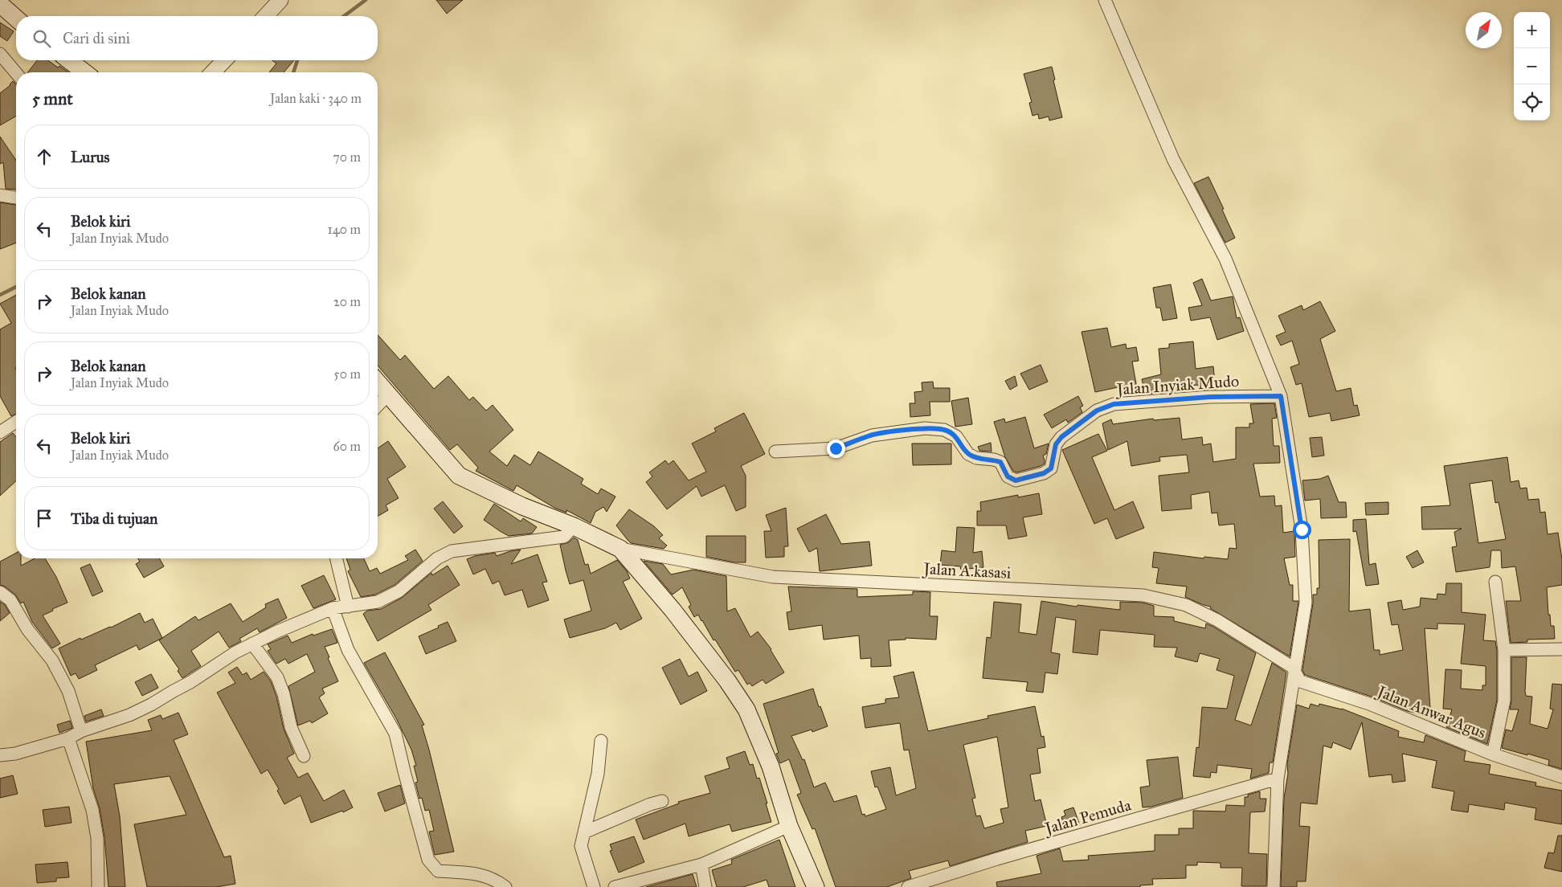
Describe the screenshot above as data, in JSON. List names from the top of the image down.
{
  "streets": {
    "street": [
      "Jalan Inyiak Mudo",
      "Jalan A.kasasi",
      "Jalan Anwar Agus",
      "Jalan Pemuda"
    ]
  },
  "crossings": [
    ["Jalan A.kasasi", "Jalan Anwar Agus"]
  ],
  "north": "top right",
  "page": {
    "map_buttons": ["+", "−"],
    "search": "Cari di sini",
    "heading": ["5 mnt", "Jalan kaki · 340 m"],
    "list": [
      ["Lurus", "70 m"],
      ["Belok kiri", "Jalan Inyiak Mudo", "140 m"],
      ["Belok kanan", "Jalan Inyiak Mudo", "20 m"],
      ["Belok kanan", "Jalan Inyiak Mudo", "50 m"],
      ["Belok kiri", "Jalan Inyiak Mudo", "60 m"],
      "Tiba di tujuan"
    ]
  }
}
